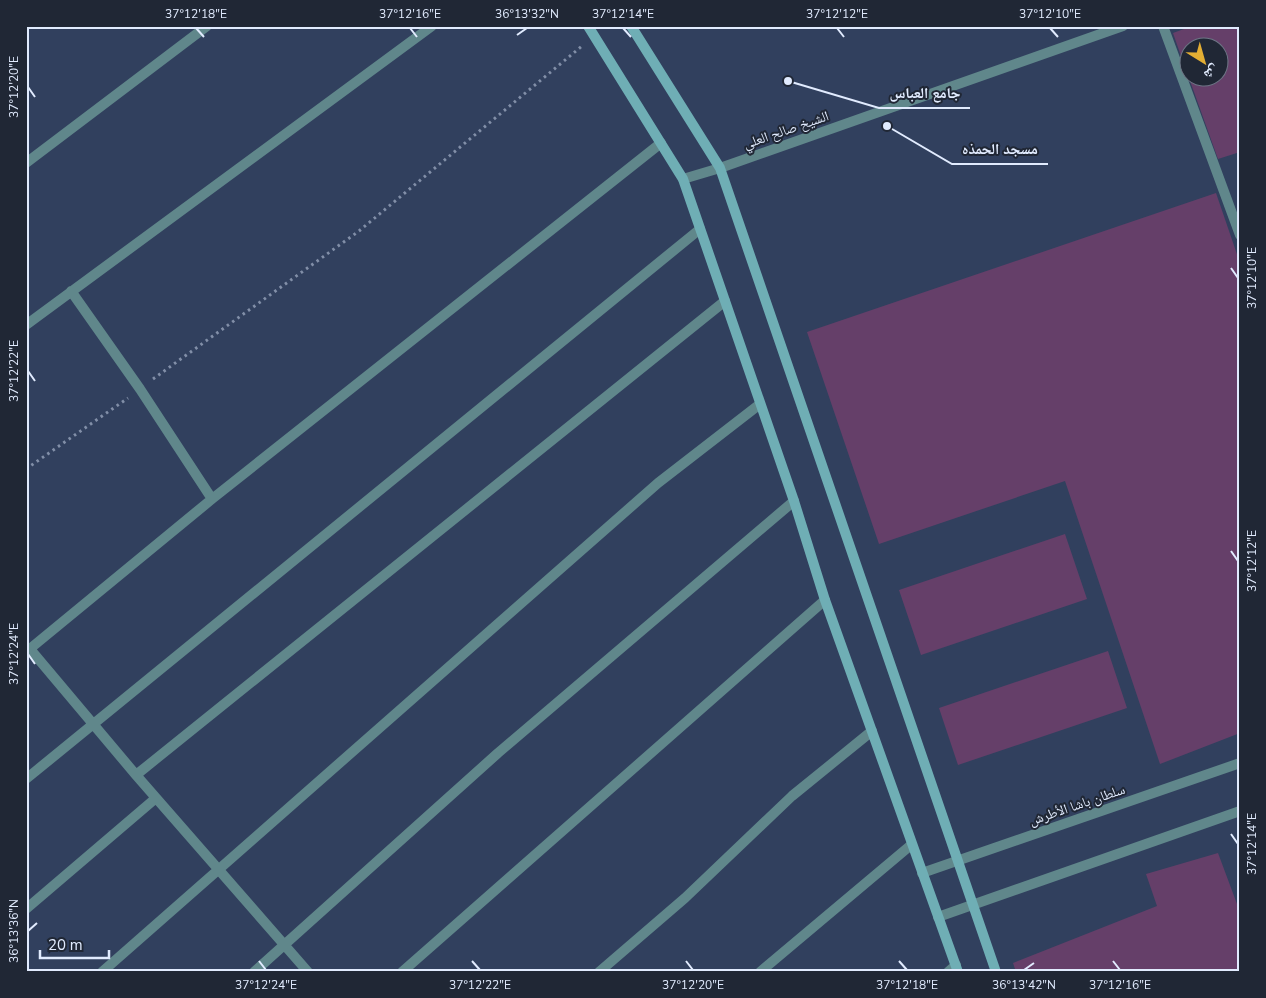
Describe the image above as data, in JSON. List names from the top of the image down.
{
  "streets": {
    "street": ["الشيخ صالح العلي", "سلطان باشا الأطرش"]
  },
  "places": ["جامع العباس", "مسجد الحمذه"],
  "scale_bar": "20 m",
  "north": "bottom right",
  "coordinates": [
    "37°12'18\"E",
    "37°12'16\"E",
    "36°13'32\"N",
    "37°12'14\"E",
    "37°12'12\"E",
    "37°12'10\"E",
    "37°12'20\"E",
    "37°12'22\"E",
    "37°12'24\"E",
    "36°13'36\"N",
    "36°13'42\"N"
  ]
}
